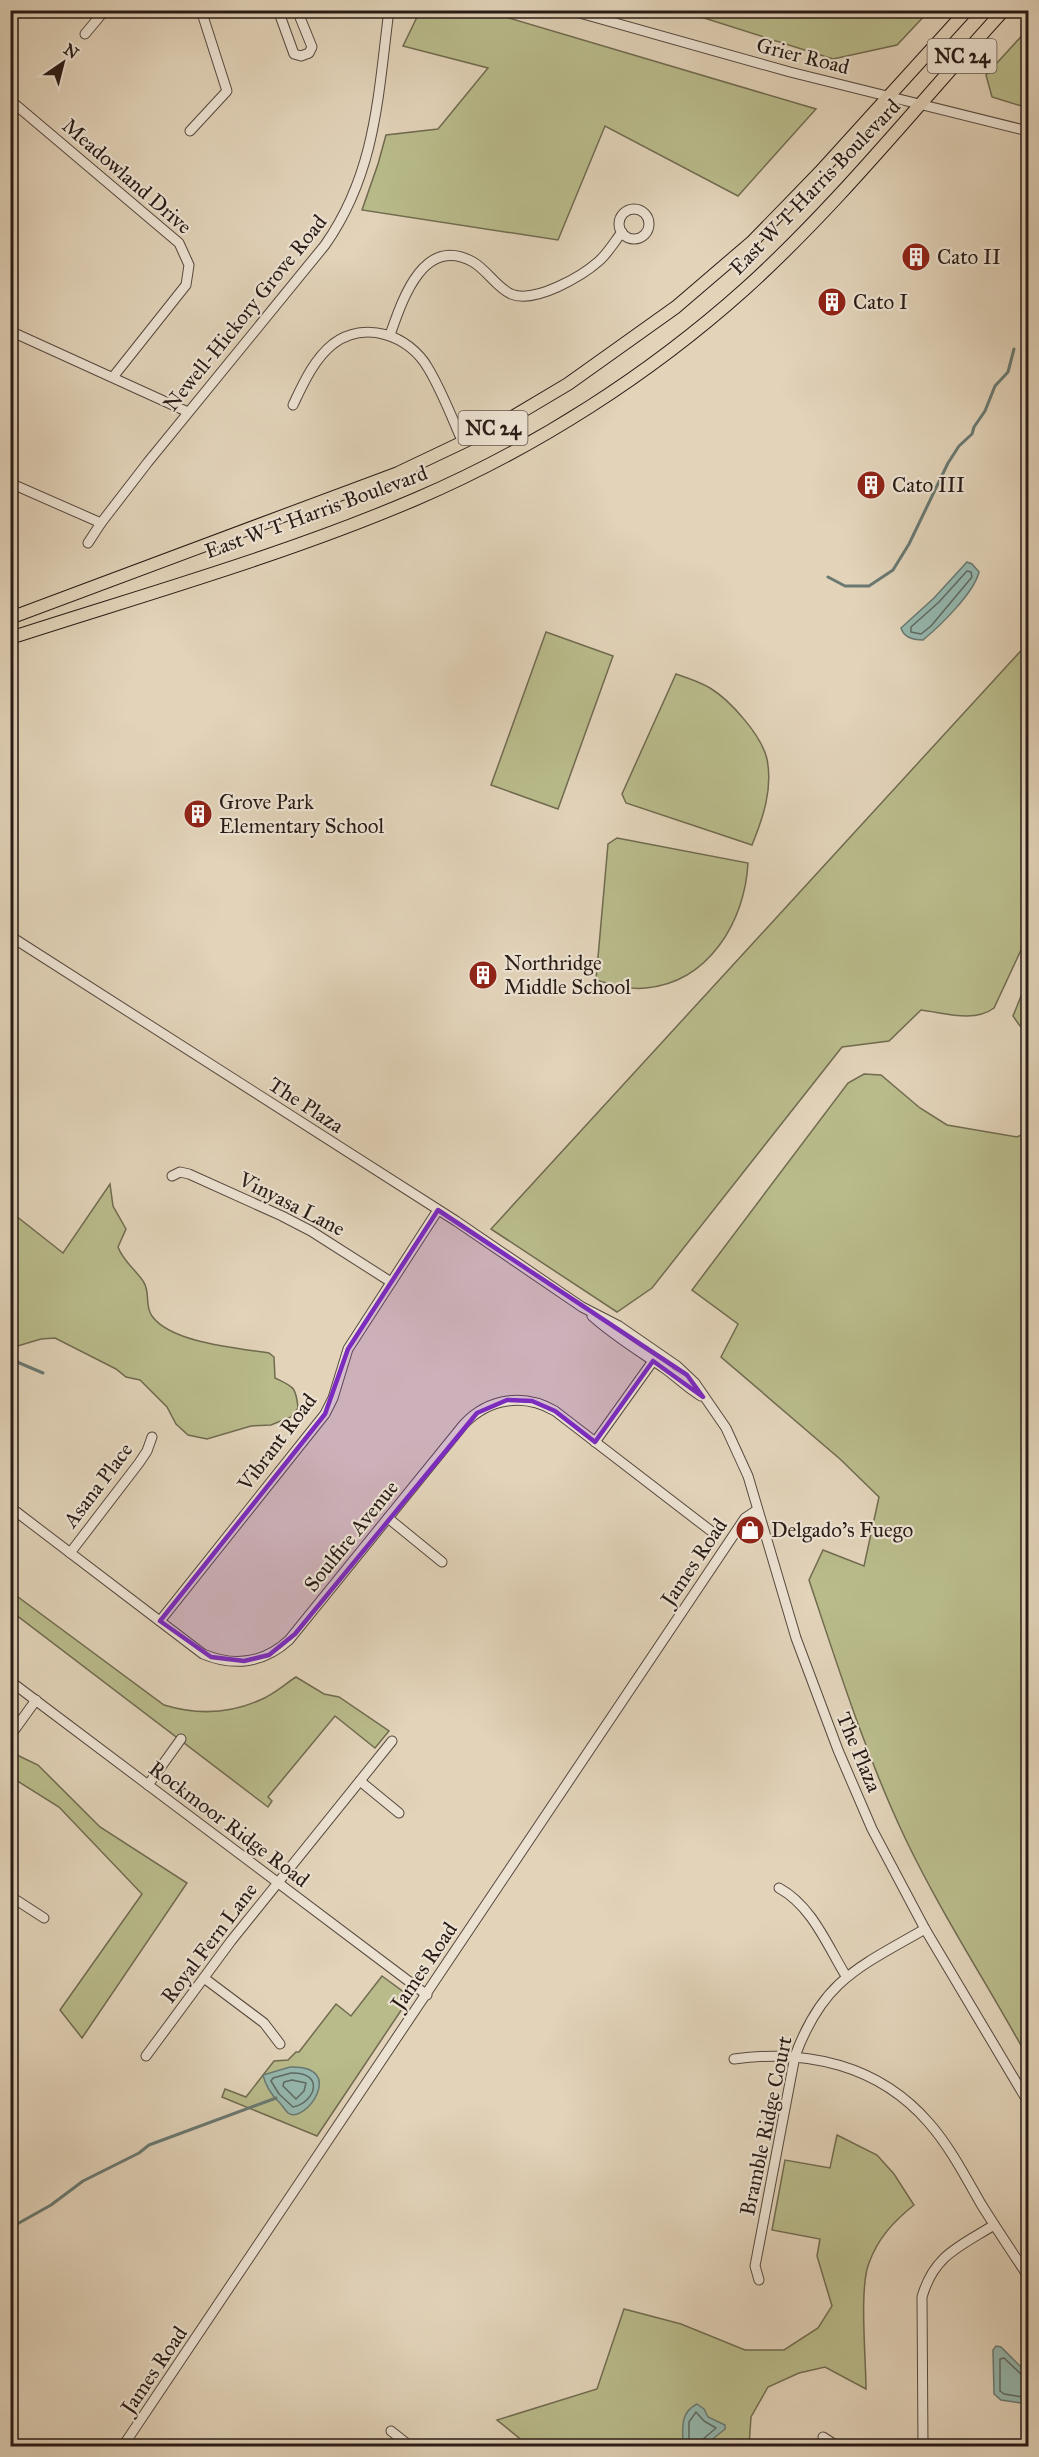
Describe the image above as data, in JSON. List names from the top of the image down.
{
  "streets": {
    "main road": ["NC 24", "East W T Harris Boulevard"],
    "street": [
      "Grier Road",
      "Meadowland Drive",
      "Newell-Hickory Grove Road",
      "The Plaza",
      "Vinyasa Lane",
      "Vibrant Road",
      "Asana Place",
      "Soulfire Avenue",
      "James Road",
      "Rockmoor Ridge Road",
      "Royal Fern Lane",
      "Bramble Ridge Court"
    ]
  },
  "crossings": [
    ["Grier Road", "East W T Harris Boulevard"],
    ["The Plaza", "Vibrant Road"],
    ["The Plaza", "James Road"],
    ["The Plaza", "Bramble Ridge Court"],
    ["Vinyasa Lane", "Vibrant Road"],
    ["Vibrant Road", "Soulfire Avenue"],
    ["Asana Place", "Soulfire Avenue"],
    ["James Road", "Rockmoor Ridge Road"],
    ["Rockmoor Ridge Road", "Royal Fern Lane"]
  ],
  "places": {
    "building": [
      "Cato II",
      "Cato I",
      "Cato III",
      "Grove Park Elementary School",
      "Northridge Middle School"
    ],
    "shop": ["Delgado's Fuego"]
  },
  "north": "top right"
}
